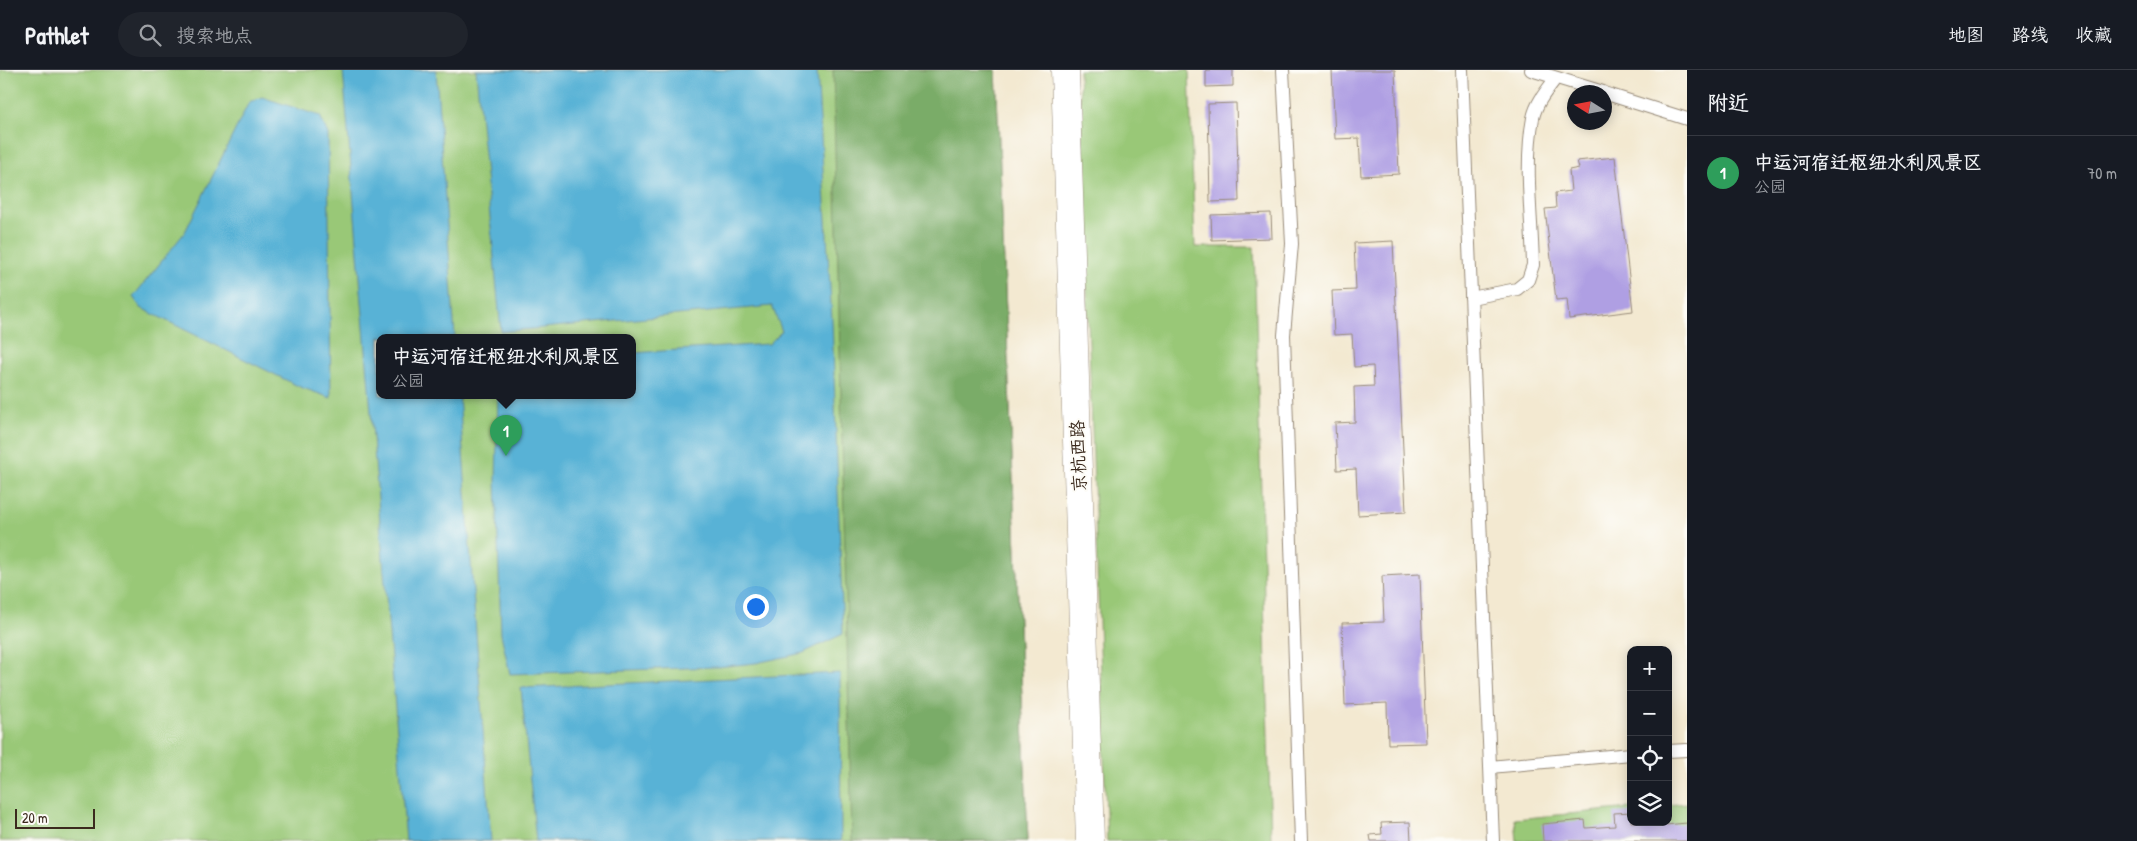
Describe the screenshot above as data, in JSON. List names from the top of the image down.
{
  "streets": {
    "street": ["京杭西路"]
  },
  "scale_bar": "20 m",
  "north": "left",
  "page": {
    "header": "Pathlet",
    "search": "搜索地点",
    "nav": ["地图", "路线", "收藏"],
    "heading": "附近",
    "list": [
      {
        "mark": "1",
        "name": "中运河宿迁枢纽水利风景区",
        "note": "公园",
        "value": "70 m"
      }
    ],
    "popup": ["中运河宿迁枢纽水利风景区", "公园"],
    "pins": "1",
    "map_buttons": ["+", "−"],
    "scale": "20 m"
  }
}
